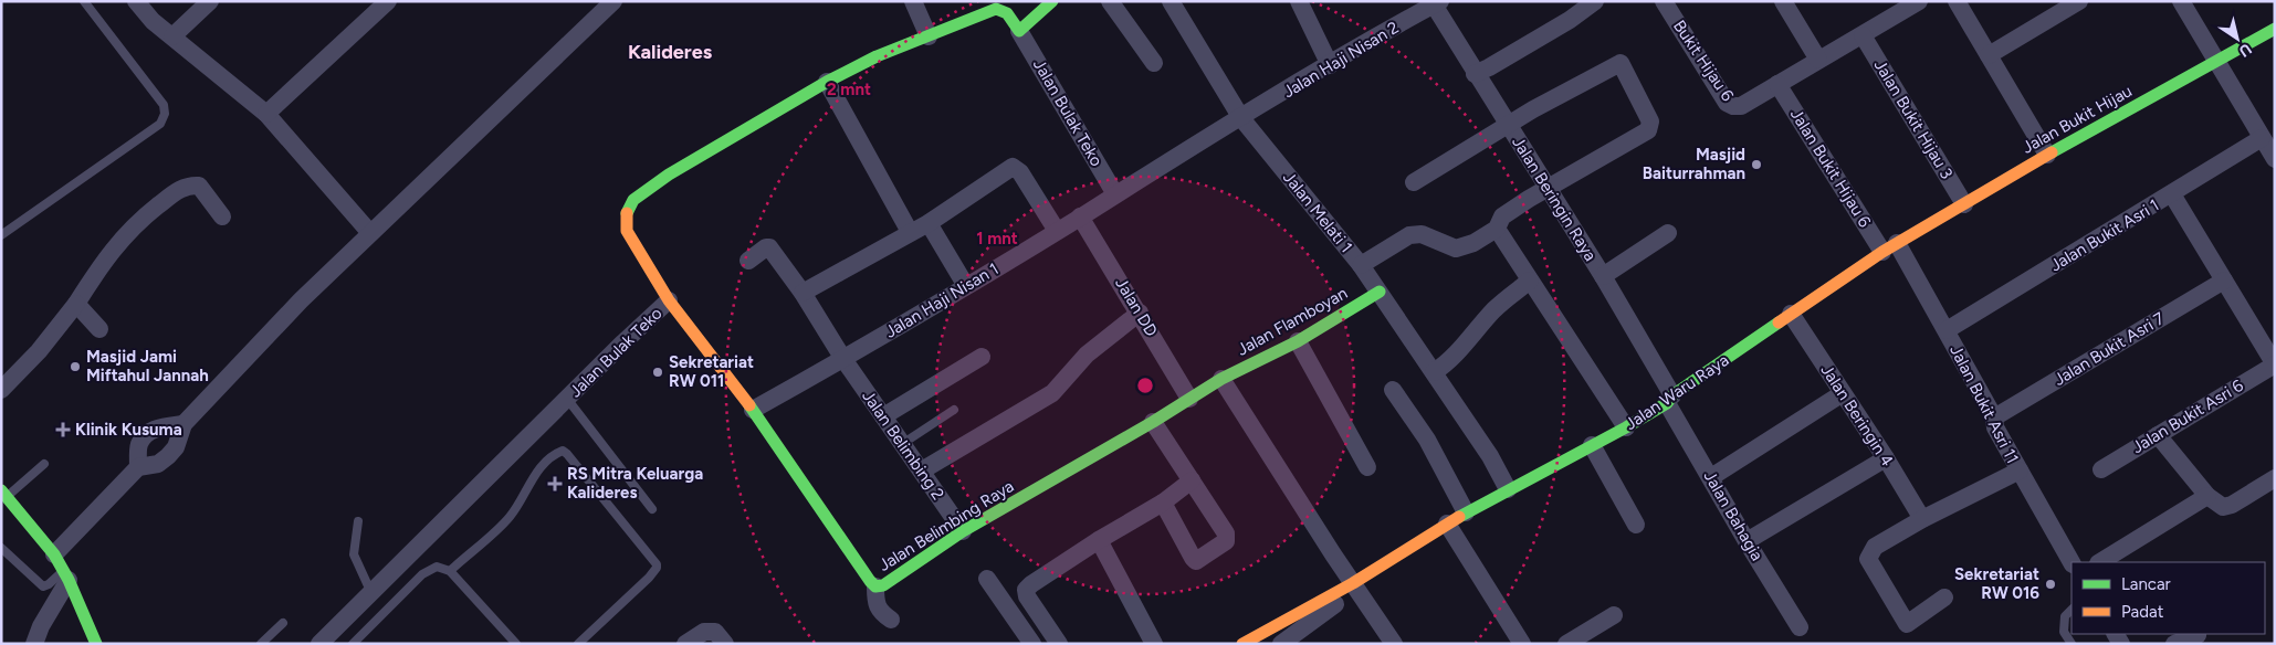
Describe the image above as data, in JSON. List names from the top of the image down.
{
  "streets": {
    "street": [
      "Jalan Haji Nisan 2",
      "Bukit Hijau 6",
      "Jalan Bulak Teko",
      "Jalan Bukit Hijau 3",
      "Jalan Bukit Hijau",
      "Jalan Bukit Hijau 6",
      "Jalan Beringin Raya",
      "Jalan Melati 1",
      "Jalan Bukit Asri 1",
      "Jalan Haji Nisan 1",
      "Jalan DD",
      "Jalan Flamboyan",
      "Jalan Bukit Asri 7",
      "Jalan Waru Raya",
      "Jalan Bukit Asri 11",
      "Jalan Beringin 4",
      "Jalan Bukit Asri 6",
      "Jalan Belimbing 2",
      "Jalan Bahagia",
      "Jalan Belimbing Raya"
    ]
  },
  "crossings": [
    ["Jalan Haji Nisan 2", "Jalan Beringin Raya"],
    ["Jalan Haji Nisan 2", "Jalan Melati 1"],
    ["Jalan Haji Nisan 2", "Jalan Haji Nisan 1"],
    ["Bukit Hijau 6", "Jalan Bukit Hijau 3"],
    ["Bukit Hijau 6", "Jalan Bukit Hijau 6"],
    ["Jalan Bulak Teko", "Jalan Haji Nisan 1"],
    ["Jalan Bulak Teko", "Jalan Belimbing Raya"],
    ["Jalan Bukit Hijau 3", "Jalan Bukit Hijau"],
    ["Jalan Bukit Hijau", "Jalan Bukit Hijau 6"],
    ["Jalan Bukit Hijau", "Jalan Waru Raya"],
    ["Jalan Bukit Hijau", "Jalan Bukit Asri 11"],
    ["Jalan Bukit Hijau 6", "Jalan Waru Raya"],
    ["Jalan Bukit Hijau 6", "Jalan Bukit Asri 11"],
    ["Jalan Beringin Raya", "Jalan Melati 1"],
    ["Jalan Beringin Raya", "Jalan Waru Raya"],
    ["Jalan Beringin Raya", "Jalan Bahagia"],
    ["Jalan Melati 1", "Jalan Haji Nisan 1"],
    ["Jalan Bukit Asri 1", "Jalan Bukit Asri 11"],
    ["Jalan Haji Nisan 1", "Jalan DD"],
    ["Jalan Haji Nisan 1", "Jalan Belimbing 2"],
    ["Jalan Haji Nisan 1", "Jalan Belimbing Raya"],
    ["Jalan DD", "Jalan Flamboyan"],
    ["Jalan DD", "Jalan Belimbing Raya"],
    ["Jalan Flamboyan", "Jalan Belimbing Raya"],
    ["Jalan Bukit Asri 7", "Jalan Bukit Asri 11"],
    ["Jalan Waru Raya", "Jalan Bukit Asri 11"],
    ["Jalan Waru Raya", "Jalan Beringin 4"],
    ["Jalan Waru Raya", "Jalan Bahagia"],
    ["Jalan Belimbing 2", "Jalan Belimbing Raya"]
  ],
  "districts": ["Kalideres"],
  "places": {
    "other": [
      "Masjid Baiturrahman",
      "Masjid Jami Miftahul Jannah",
      "Sekretariat RW 011",
      "Sekretariat RW 016"
    ],
    "health": ["Klinik Kusuma", "RS Mitra Keluarga Kalideres"]
  },
  "legend": ["Lancar", "Padat"],
  "north": "bottom right",
  "rings": ["2 mnt", "1 mnt"]
}
